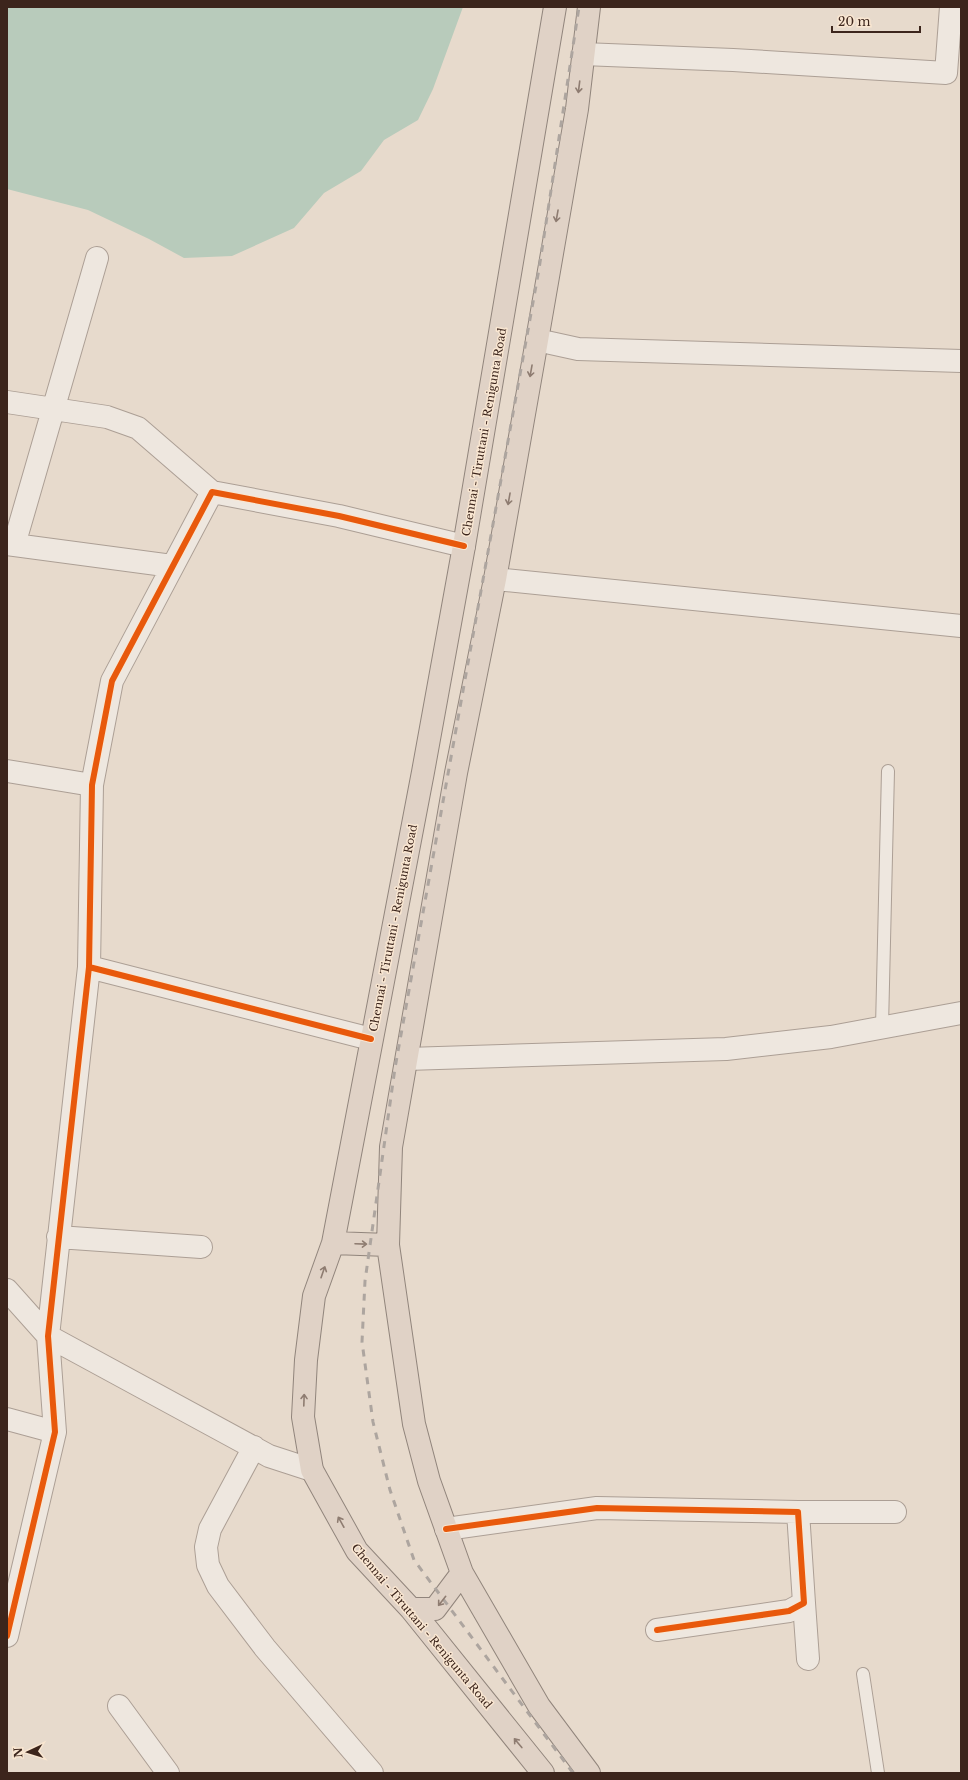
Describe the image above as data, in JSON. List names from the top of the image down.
{
  "streets": {
    "highway": ["Chennai - Tiruttani - Renigunta Road"]
  },
  "scale_bar": "20 m",
  "north": "left"
}
